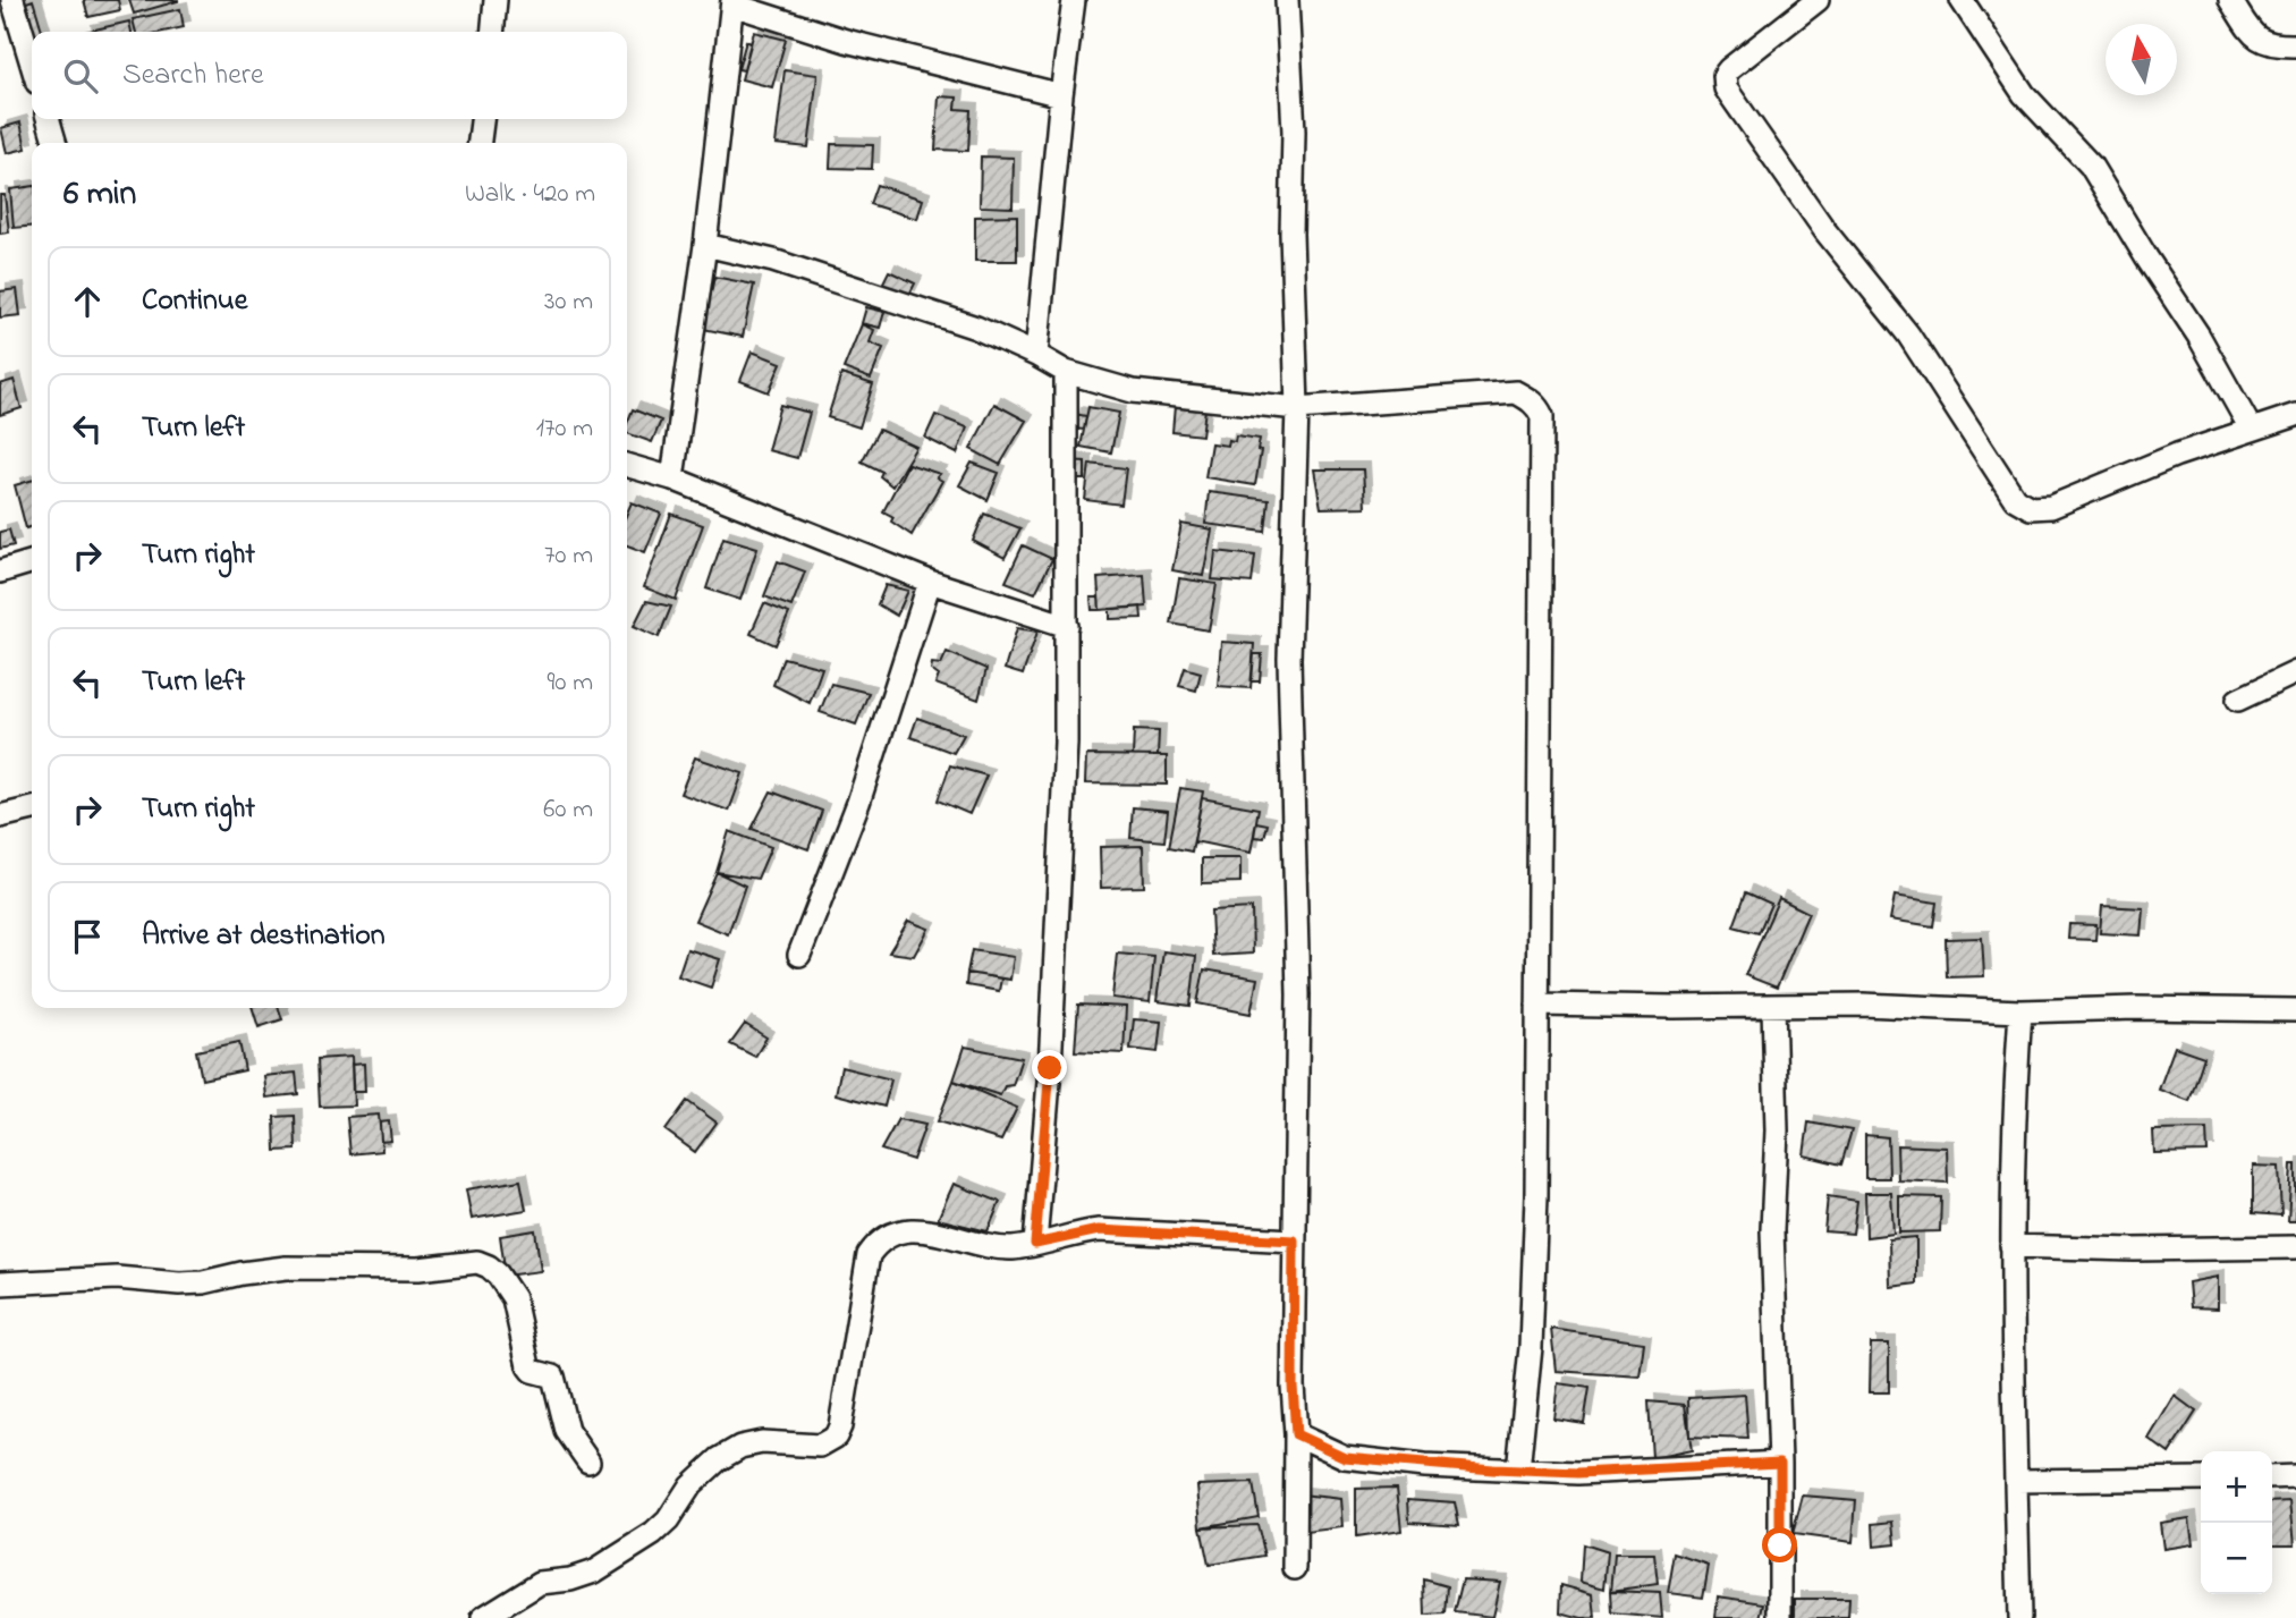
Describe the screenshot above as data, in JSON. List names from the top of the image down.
{
  "north": "top",
  "page": {
    "search": "Search here",
    "heading": ["6 min", "Walk · 420 m"],
    "list": [
      ["Continue", "30 m"],
      ["Turn left", "170 m"],
      ["Turn right", "70 m"],
      ["Turn left", "90 m"],
      ["Turn right", "60 m"],
      "Arrive at destination"
    ],
    "map_buttons": ["+", "−"]
  }
}
